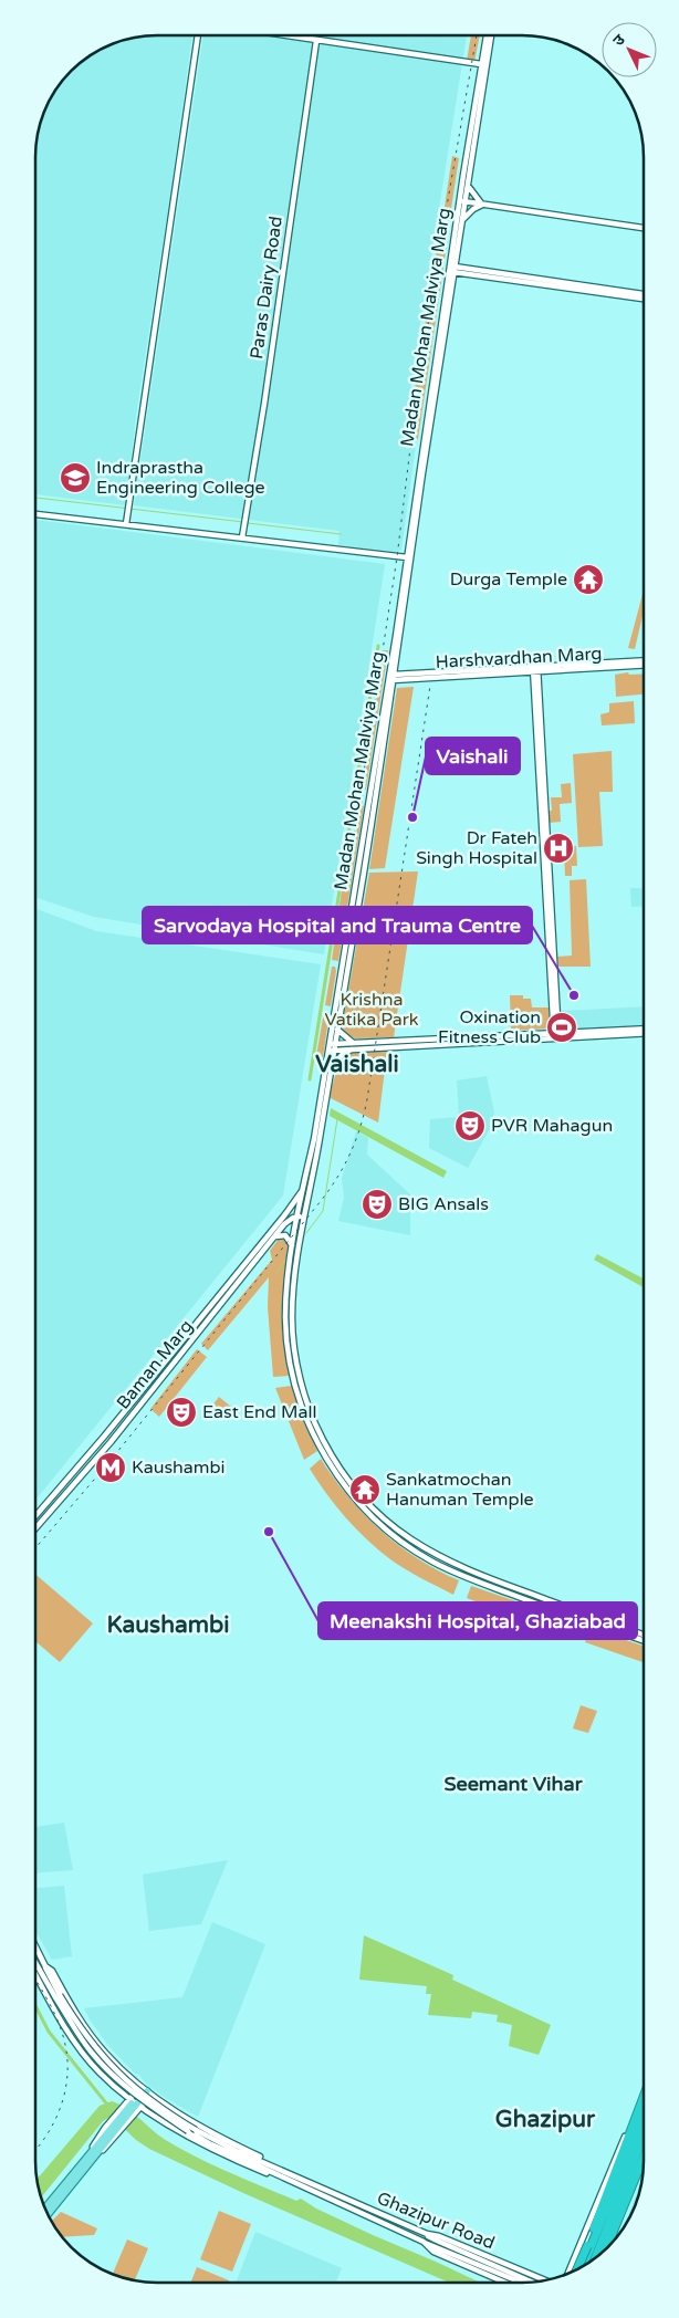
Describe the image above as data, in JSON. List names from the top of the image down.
{
  "streets": {
    "main road": [
      "Paras Dairy Road",
      "Madan Mohan Malviya Marg",
      "Harshvardhan Marg",
      "Baman Marg",
      "Ghazipur Road"
    ]
  },
  "crossings": [
    ["Madan Mohan Malviya Marg", "Harshvardhan Marg"],
    ["Madan Mohan Malviya Marg", "Baman Marg"]
  ],
  "districts": [
    "Vaishali",
    "Kaushambi",
    "Seemant Vihar",
    "Ghazipur"
  ],
  "parks": ["Krishna Vatika Park"],
  "places": {
    "school or university": ["Indraprastha Engineering College"],
    "temple": ["Durga Temple", "Sankatmochan Hanuman Temple"],
    "other": ["Vaishali", "Sarvodaya Hospital and Trauma Centre", "Meenakshi Hospital, Ghaziabad"],
    "hospital": ["Dr Fateh Singh Hospital"],
    "sports": ["Oxination Fitness Club"],
    "theatre": ["PVR Mahagun", "BIG Ansals", "East End Mall"],
    "metro station": ["Kaushambi"]
  },
  "north": "top left"
}
